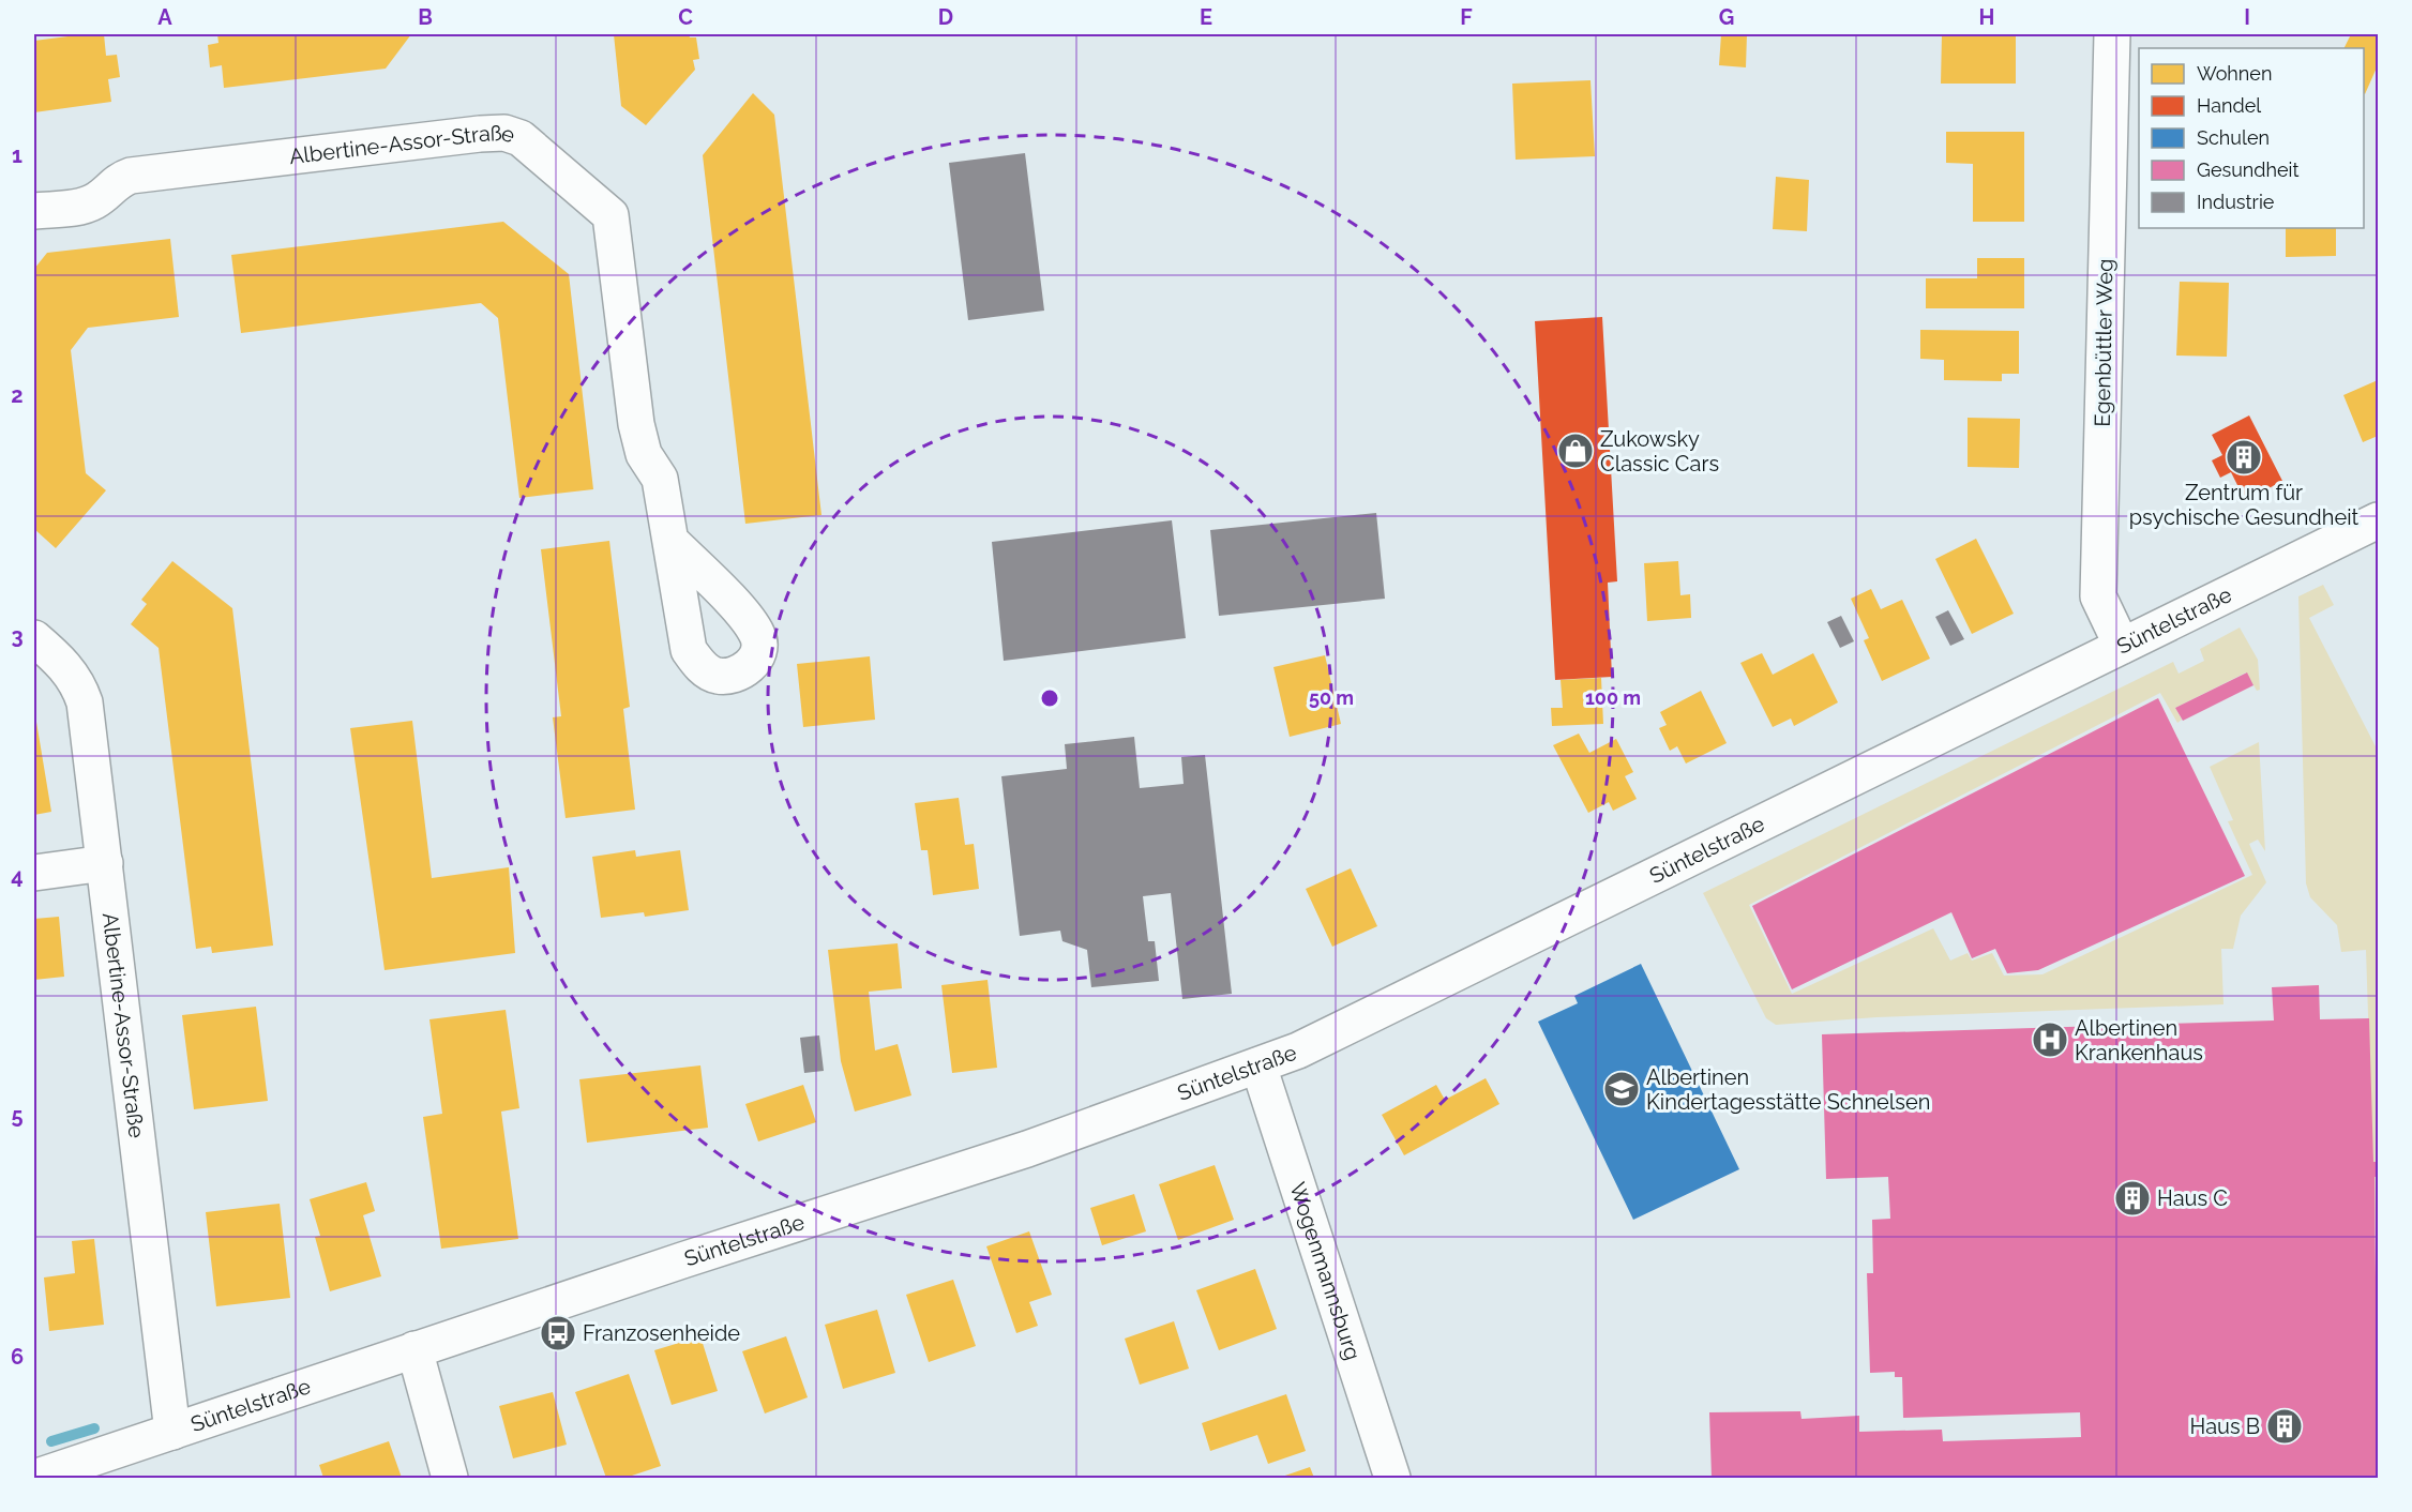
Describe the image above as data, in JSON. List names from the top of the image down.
{
  "streets": {
    "street": [
      "Albertine-Assor-Straße",
      "Egenbüttler Weg",
      "Süntelstraße",
      "Wogenmannsburg"
    ]
  },
  "crossings": [
    ["Albertine-Assor-Straße", "Süntelstraße"],
    ["Egenbüttler Weg", "Süntelstraße"],
    ["Süntelstraße", "Wogenmannsburg"]
  ],
  "places": {
    "shop": ["Zukowsky Classic Cars"],
    "building": ["Zentrum für psychische Gesundheit", "Haus C", "Haus B"],
    "hospital": ["Albertinen Krankenhaus"],
    "school or university": ["Albertinen Kindertagesstätte Schnelsen"],
    "bus stop": ["Franzosenheide"]
  },
  "legend": [
    "Wohnen",
    "Handel",
    "Schulen",
    "Gesundheit",
    "Industrie"
  ],
  "grid": {
    "columns": [
      "A",
      "B",
      "C",
      "D",
      "E",
      "F",
      "G",
      "H",
      "I"
    ],
    "rows": [
      "1",
      "2",
      "3",
      "4",
      "5",
      "6"
    ]
  },
  "rings": ["50 m", "100 m"]
}
